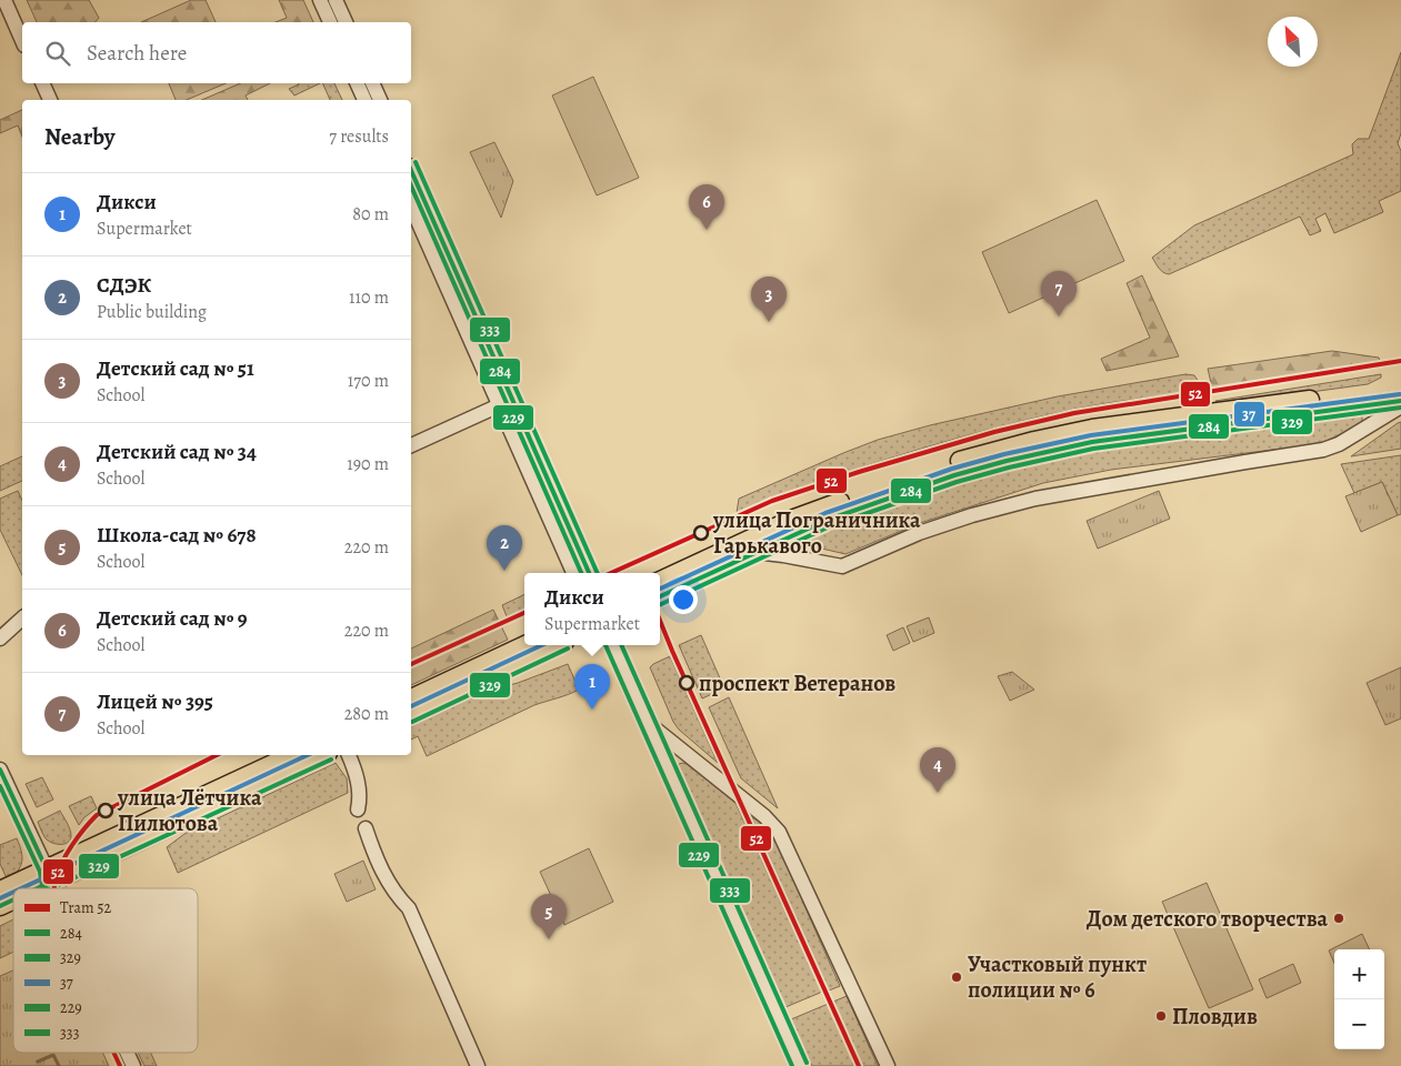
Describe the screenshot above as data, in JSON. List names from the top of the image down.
{
  "places": [
    "улица Пограничника Гарькавого",
    "проспект Ветеранов",
    "улица Лётчика Пилютова",
    "Дом детского творчества",
    "Участковый пункт полиции № 6",
    "Пловдив"
  ],
  "lines": [
    "transit line 333",
    "transit line 284",
    "transit line 229",
    "tram line 52",
    "transit line 37",
    "transit line 329"
  ],
  "legend": [
    "Tram 52",
    "284",
    "329",
    "37",
    "229",
    "333"
  ],
  "north": "top left",
  "page": {
    "search": "Search here",
    "heading": ["Nearby", "7 results"],
    "list": [
      {
        "mark": "1",
        "name": "Дикси",
        "note": "Supermarket",
        "value": "80 m"
      },
      {
        "mark": "2",
        "name": "СДЭК",
        "note": "Public building",
        "value": "110 m"
      },
      {
        "mark": "3",
        "name": "Детский сад № 51",
        "note": "School",
        "value": "170 m"
      },
      {
        "mark": "4",
        "name": "Детский сад № 34",
        "note": "School",
        "value": "190 m"
      },
      {
        "mark": "5",
        "name": "Школа-сад № 678",
        "note": "School",
        "value": "220 m"
      },
      {
        "mark": "6",
        "name": "Детский сад № 9",
        "note": "School",
        "value": "220 m"
      },
      {
        "mark": "7",
        "name": "Лицей № 395",
        "note": "School",
        "value": "280 m"
      }
    ],
    "pins": [
      "6",
      "7",
      "3",
      "2",
      "1",
      "4",
      "5"
    ],
    "popup": ["Дикси", "Supermarket"],
    "map_buttons": ["+", "−"]
  }
}
